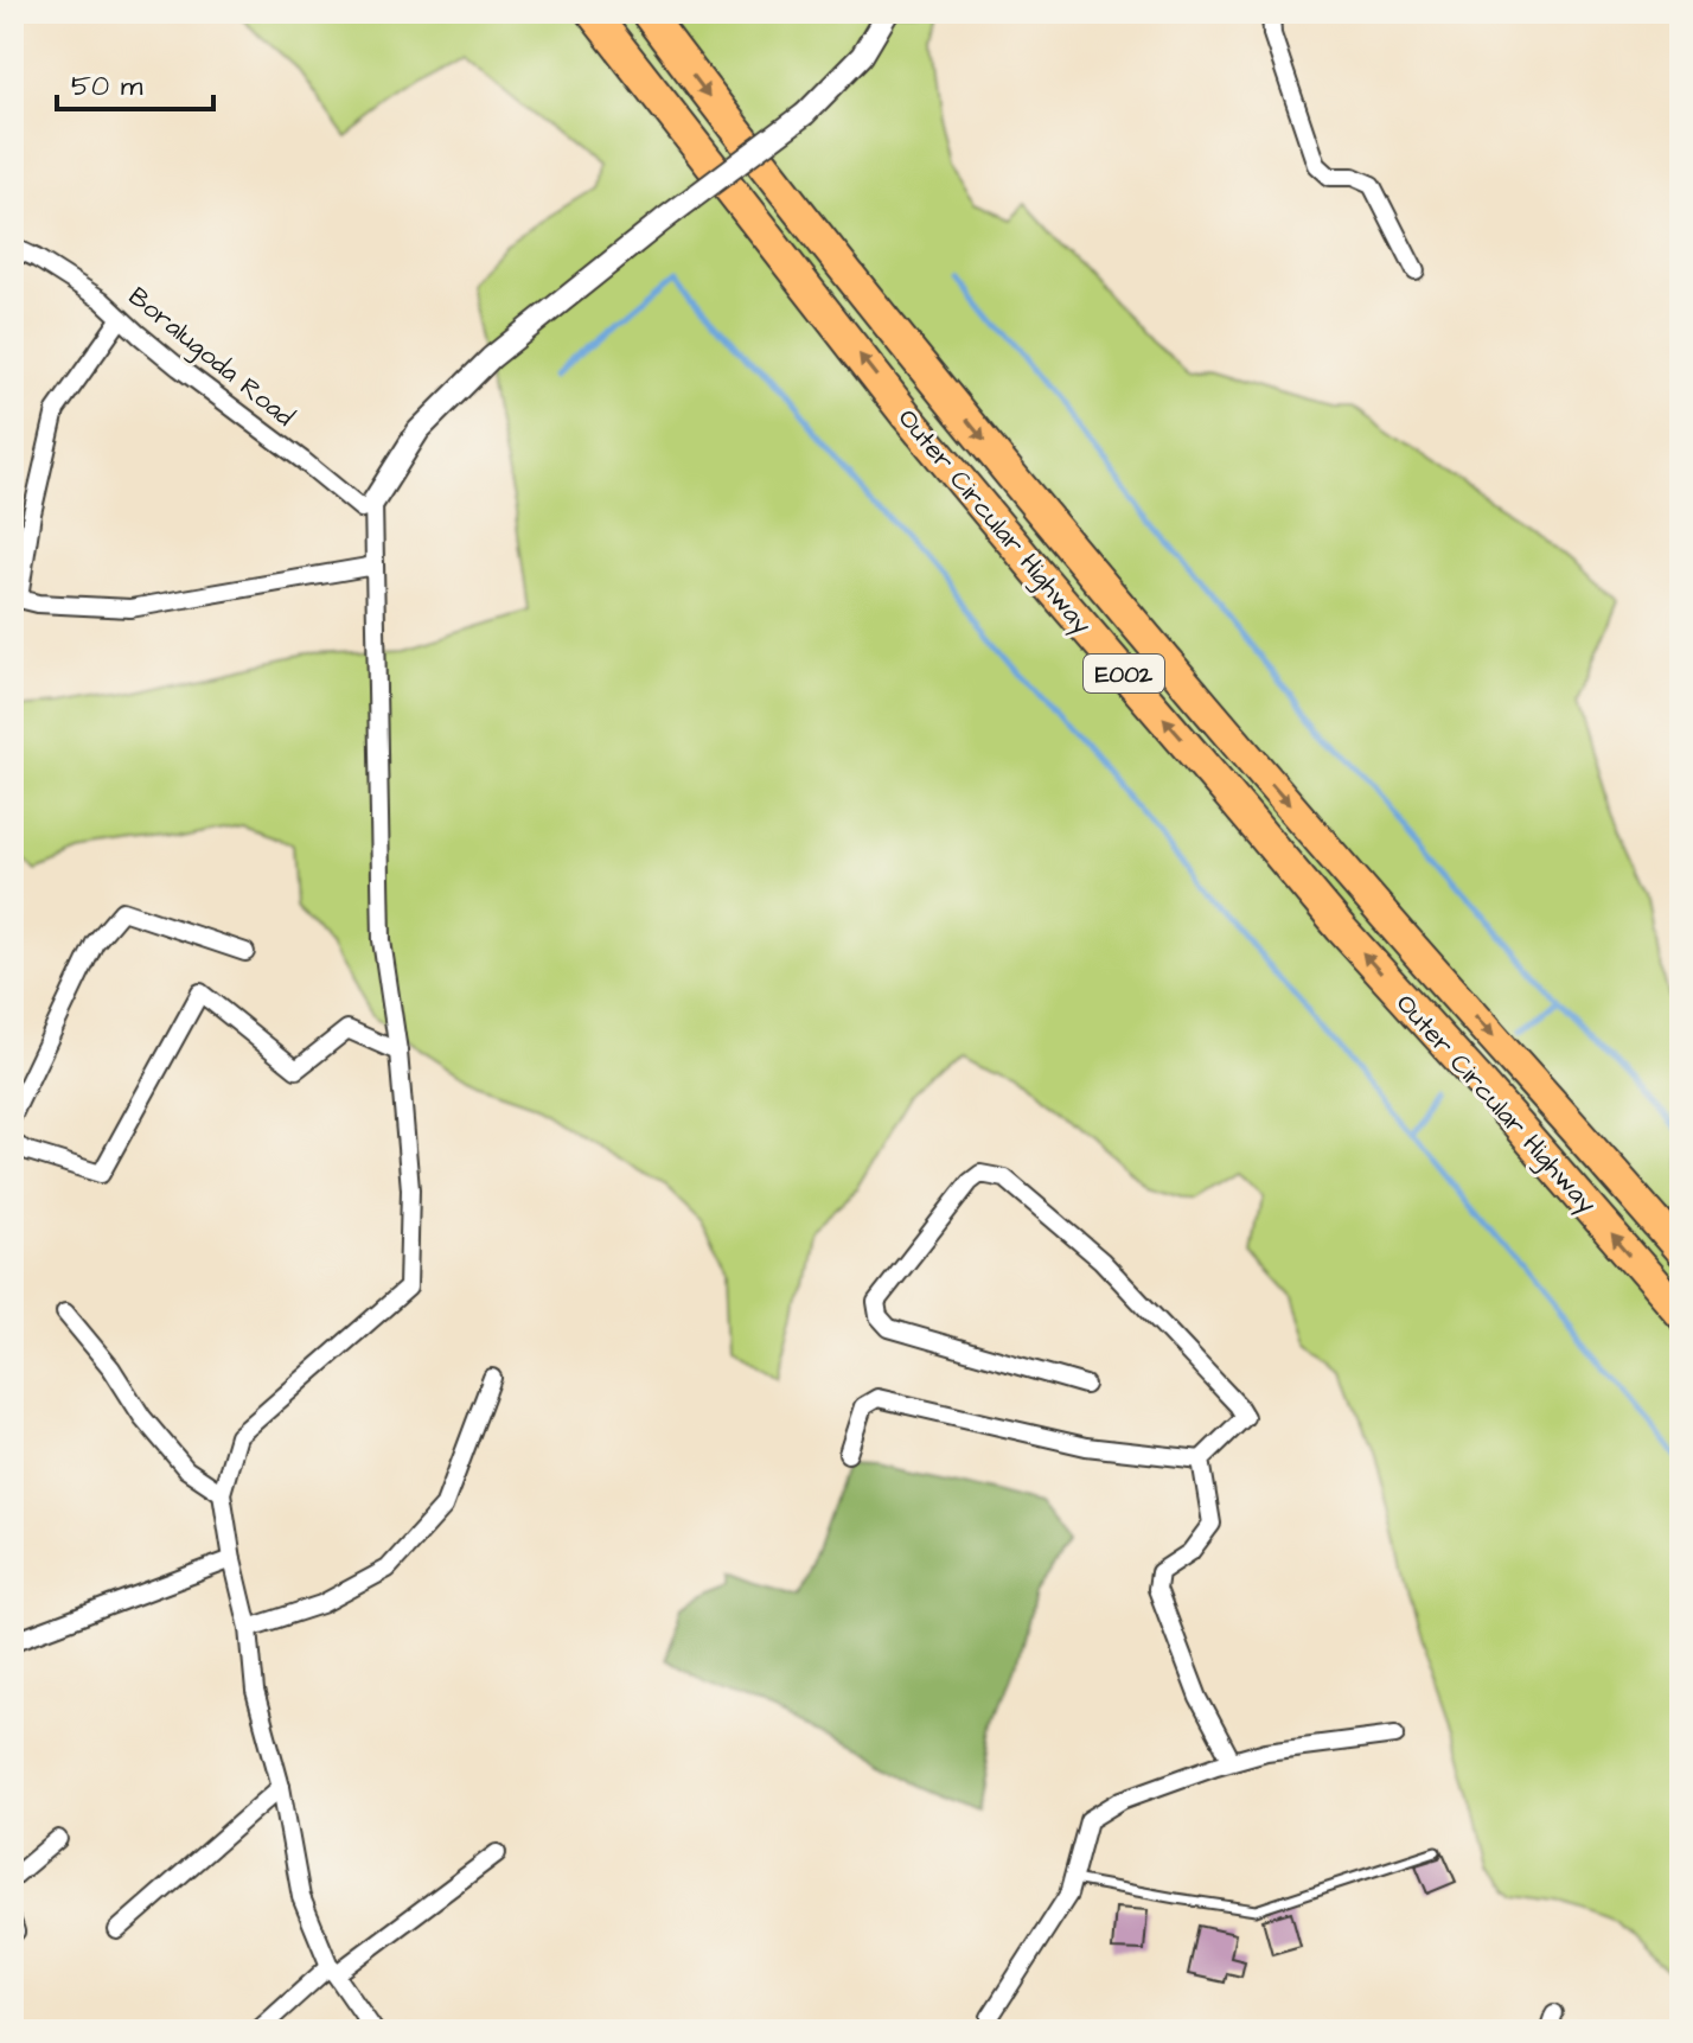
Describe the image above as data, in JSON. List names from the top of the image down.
{
  "streets": {
    "highway": ["Outer Circular Highway", "E002"],
    "street": ["Boralugoda Road"]
  },
  "scale_bar": "50 m"
}
